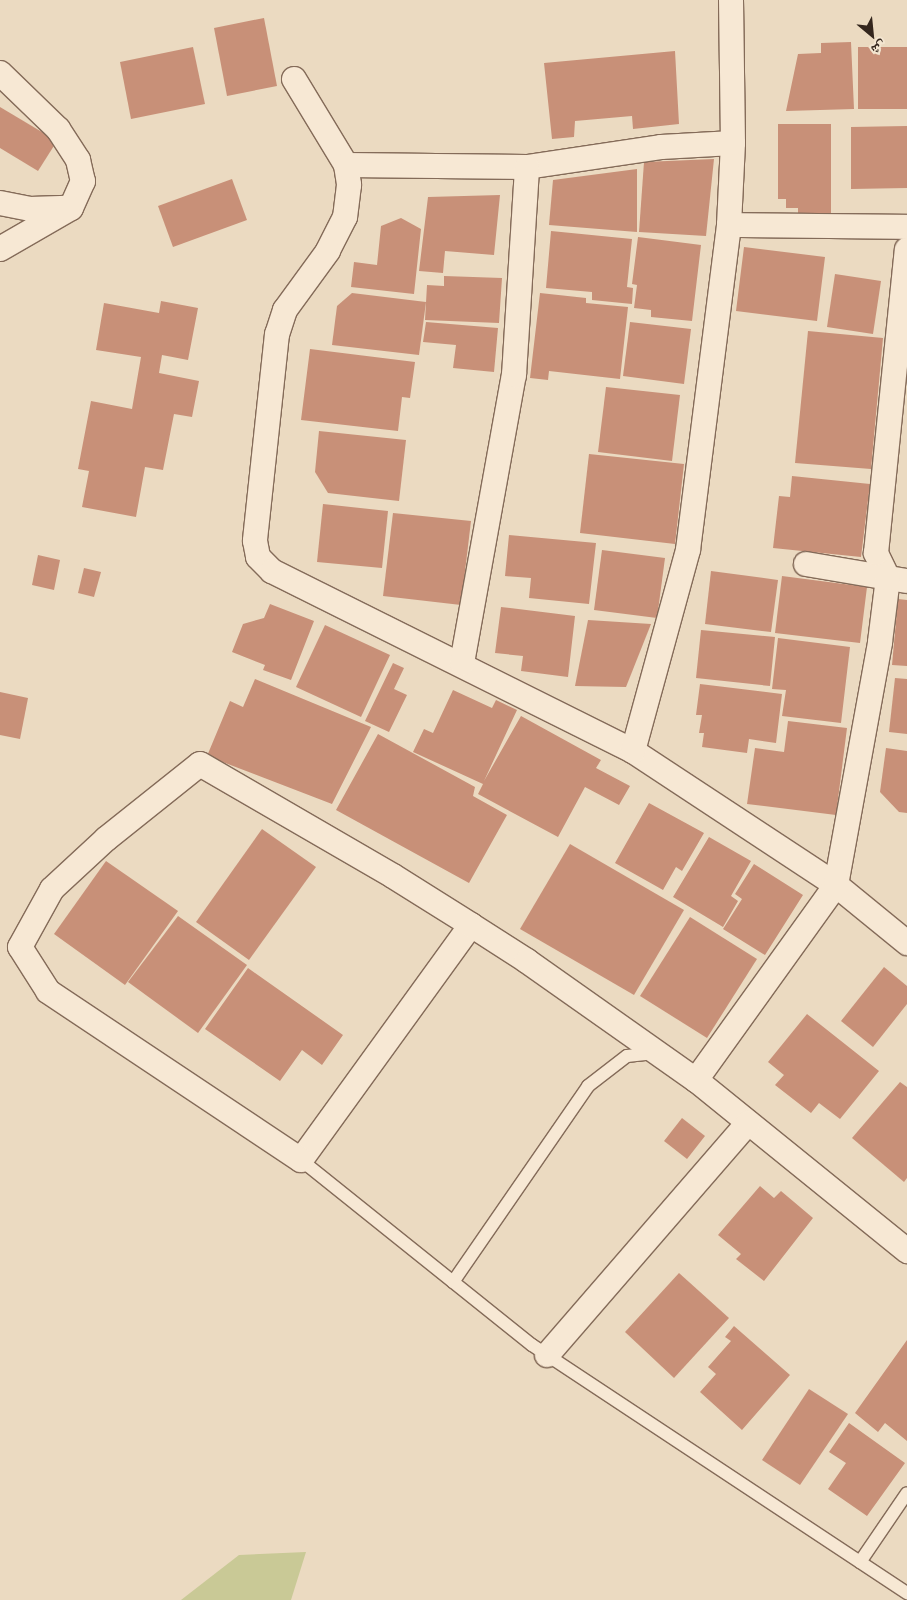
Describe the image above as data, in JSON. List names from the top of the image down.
{
  "north": "bottom right"
}
